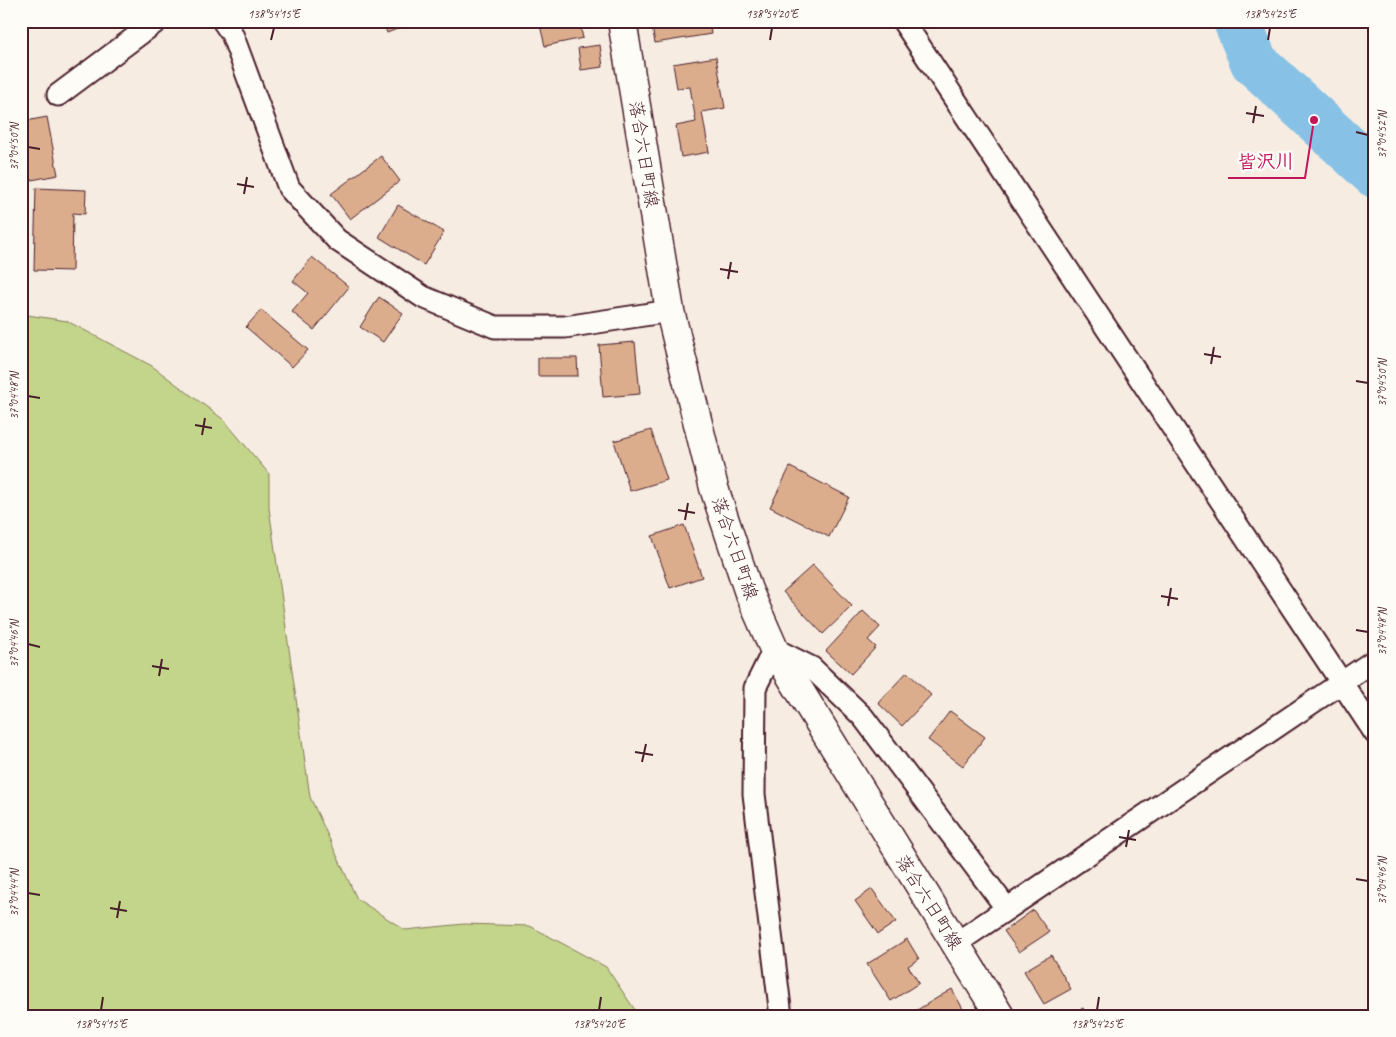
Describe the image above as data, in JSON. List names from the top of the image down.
{
  "streets": {
    "main road": ["落合六日町線"]
  },
  "places": ["皆沢川"],
  "coordinates": [
    "138°54'15\"E",
    "138°54'20\"E",
    "138°54'25\"E",
    "37°04'52\"N",
    "37°04'50\"N",
    "37°04'48\"N",
    "37°04'46\"N",
    "37°04'44\"N"
  ]
}
